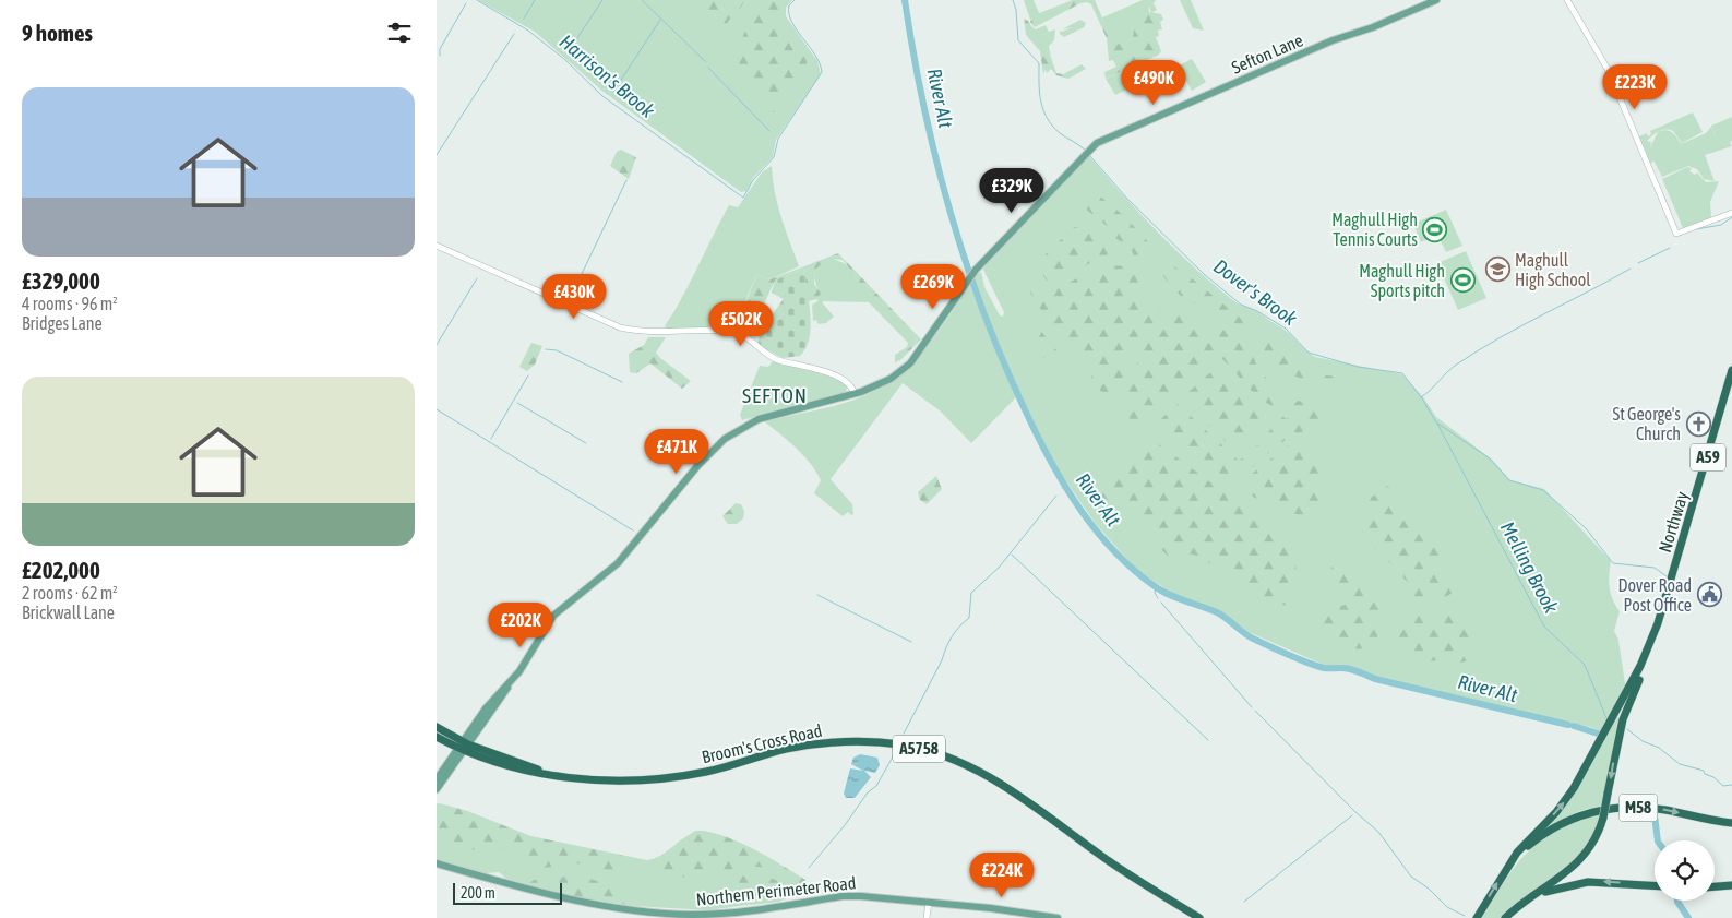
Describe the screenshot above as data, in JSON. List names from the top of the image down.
{
  "streets": {
    "highway": [
      "A59",
      "Northway",
      "Broom's Cross Road",
      "A5758",
      "M58"
    ],
    "main road": ["Sefton Lane", "Northern Perimeter Road"]
  },
  "crossings": [
    ["Sefton Lane", "Broom's Cross Road"],
    ["A59", "Northway"],
    ["A59", "M58"],
    ["Northway", "M58"]
  ],
  "districts": ["SEFTON"],
  "water": [
    "Harrison's Brook",
    "River Alt",
    "Dover's Brook",
    "Melling Brook"
  ],
  "places": {
    "sports": ["Maghull High Tennis Courts", "Maghull High Sports pitch"],
    "school or university": ["Maghull High School"],
    "church": ["St George's Church"],
    "public building": ["Dover Road Post Office"]
  },
  "scale_bar": "200 m",
  "page": {
    "heading": "9 homes",
    "price": [
      "£490K",
      "£223K",
      "£329K",
      "£269K",
      "£430K",
      "£502K",
      "£471K",
      "£202K",
      "£224K"
    ],
    "list": [
      {
        "name": "£329,000",
        "note": "4 rooms · 96 m² · Bridges Lane"
      },
      {
        "name": "£202,000",
        "note": "2 rooms · 62 m² · Brickwall Lane"
      }
    ],
    "scale": "200 m"
  }
}
